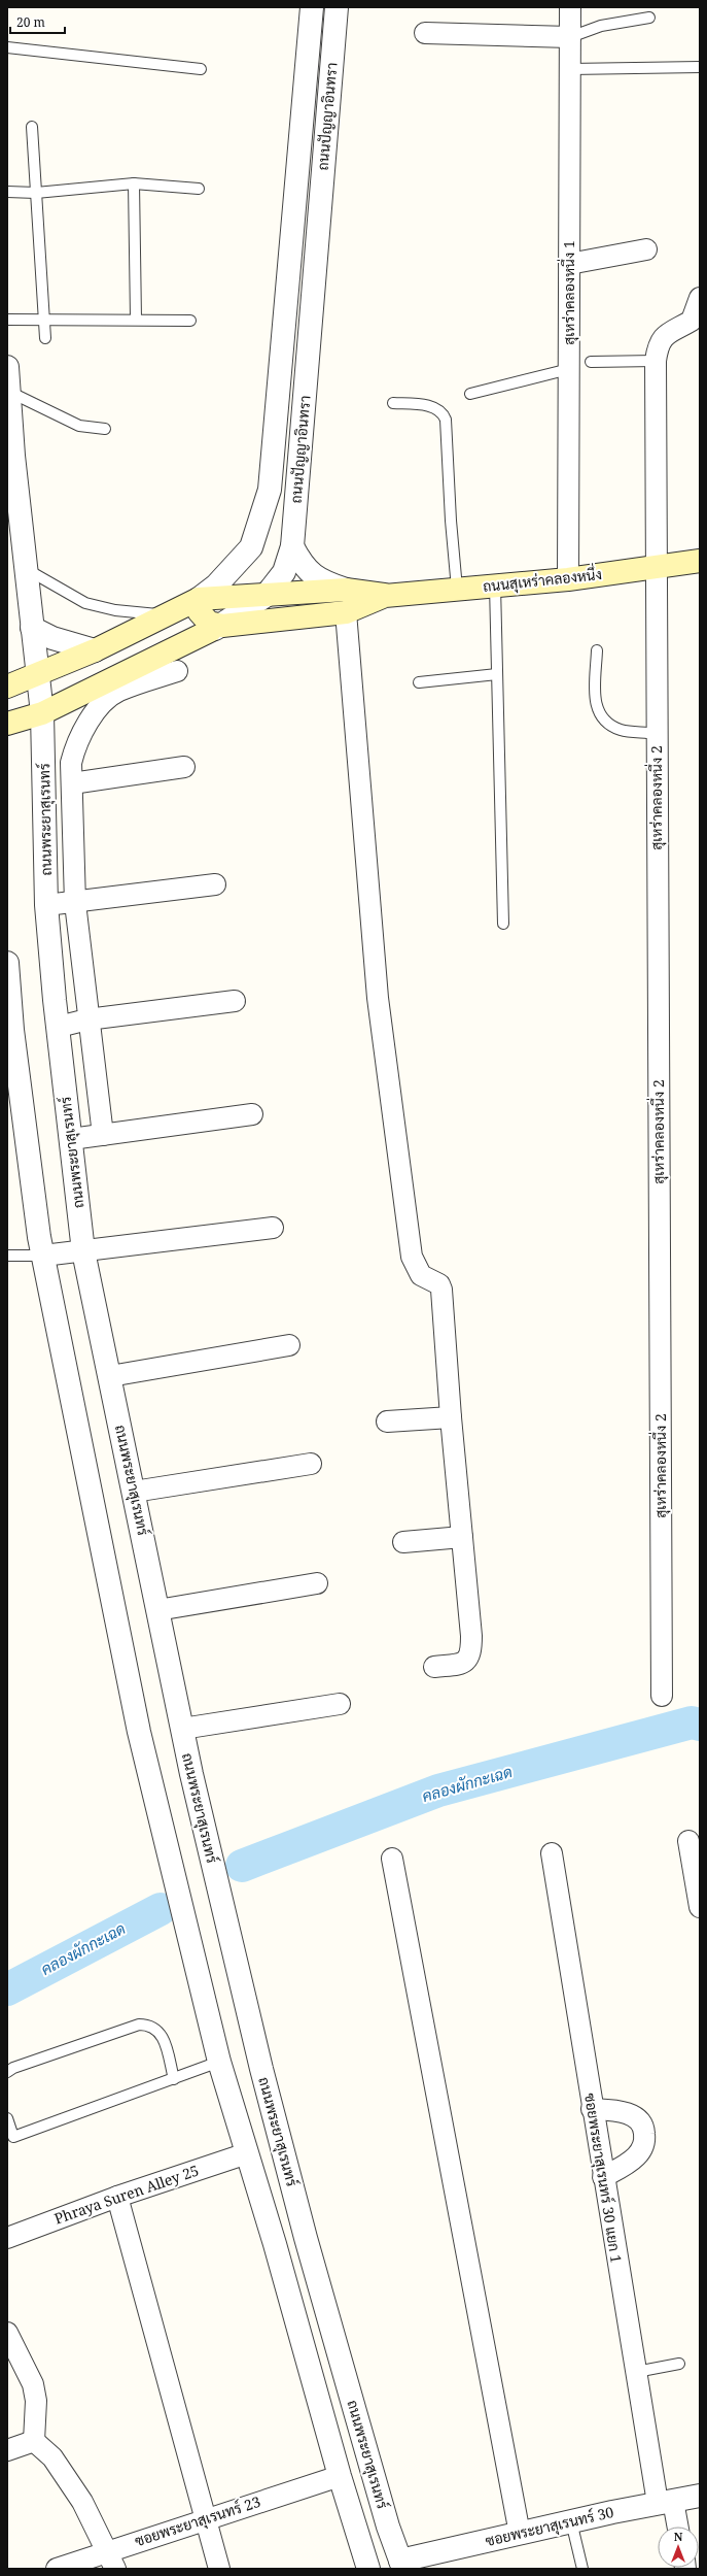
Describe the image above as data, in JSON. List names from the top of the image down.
{
  "streets": {
    "main road": ["ถนนปัญญาอินทรา", "ถนนสุเหร่าคลองหนึ่ง"],
    "street": [
      "สุเหร่าคลองหนึ่ง 1",
      "สุเหร่าคลองหนึ่ง 2",
      "ถนนพระยาสุเรนทร์",
      "ซอยพระยาสุเรนทร์ 30 แยก 1",
      "Phraya Suren Alley 25",
      "ซอยพระยาสุเรนทร์ 23",
      "ซอยพระยาสุเรนทร์ 30"
    ]
  },
  "crossings": [
    ["ถนนปัญญาอินทรา", "ถนนสุเหร่าคลองหนึ่ง"],
    ["ถนนปัญญาอินทรา", "ถนนพระยาสุเรนทร์"],
    ["สุเหร่าคลองหนึ่ง 1", "ถนนสุเหร่าคลองหนึ่ง"],
    ["ถนนสุเหร่าคลองหนึ่ง", "สุเหร่าคลองหนึ่ง 2"],
    ["ถนนพระยาสุเรนทร์", "ซอยพระยาสุเรนทร์ 30"],
    ["ซอยพระยาสุเรนทร์ 30 แยก 1", "ซอยพระยาสุเรนทร์ 30"]
  ],
  "water": ["คลองผักกะเฉด"],
  "scale_bar": "20 m",
  "north": "top"
}
